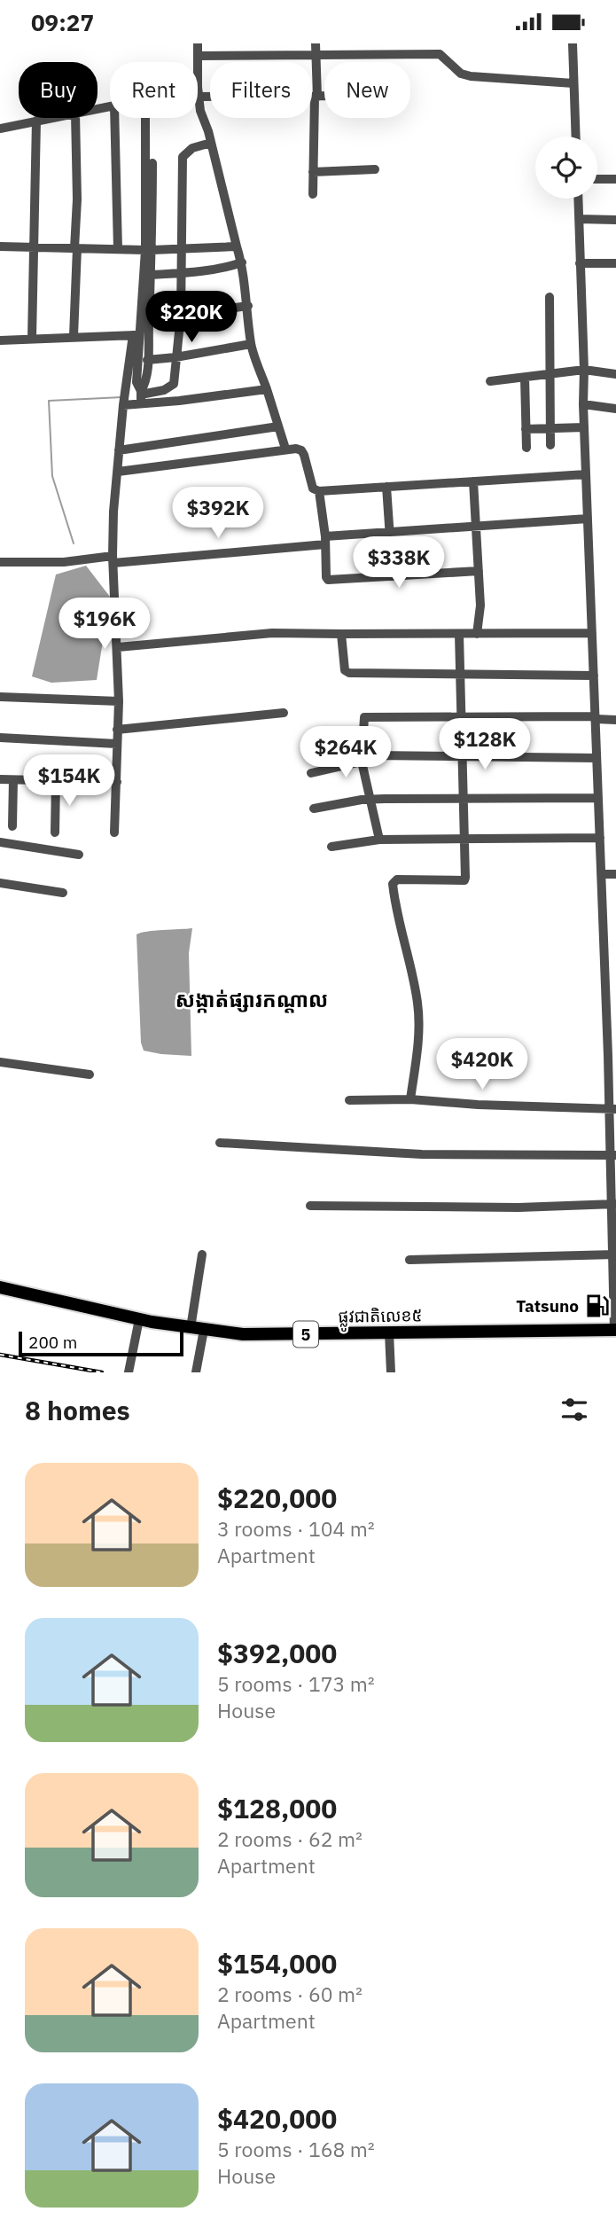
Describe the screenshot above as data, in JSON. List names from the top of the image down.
{
  "streets": {
    "highway": ["ផ្លូវជាតិលេខ៥", "5"]
  },
  "districts": ["សង្កាត់ផ្សារកណ្ដាល"],
  "places": {
    "fuel station": ["Tatsuno"]
  },
  "scale_bar": "200 m",
  "page": {
    "status": "09:27",
    "chip": [
      "Buy",
      "Rent",
      "Filters",
      "New"
    ],
    "price": [
      "$220K",
      "$392K",
      "$338K",
      "$196K",
      "$128K",
      "$264K",
      "$154K",
      "$420K"
    ],
    "scale": "200 m",
    "heading": "8 homes",
    "list": [
      {
        "name": "$220,000",
        "note": "3 rooms · 104 m² · Apartment"
      },
      {
        "name": "$392,000",
        "note": "5 rooms · 173 m² · House"
      },
      {
        "name": "$128,000",
        "note": "2 rooms · 62 m² · Apartment"
      },
      {
        "name": "$154,000",
        "note": "2 rooms · 60 m² · Apartment"
      },
      {
        "name": "$420,000",
        "note": "5 rooms · 168 m² · House"
      }
    ]
  }
}
